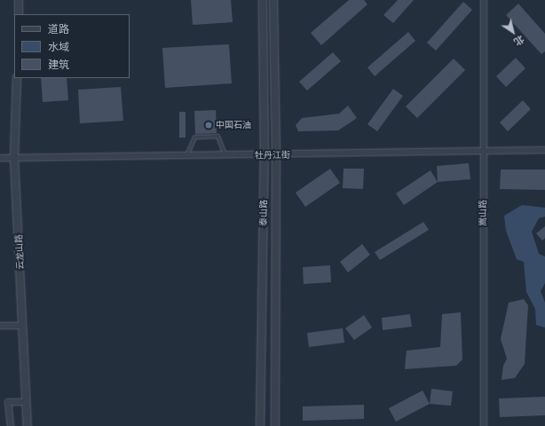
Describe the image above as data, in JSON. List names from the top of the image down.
{
  "streets": {
    "street": [
      "牡丹江街",
      "泰山路",
      "嵩山路",
      "云龙山路"
    ]
  },
  "crossings": [
    ["牡丹江街", "泰山路"],
    ["牡丹江街", "嵩山路"],
    ["牡丹江街", "云龙山路"]
  ],
  "places": ["中国石油"],
  "legend": ["道路", "水域", "建筑"],
  "north": "bottom right"
}
